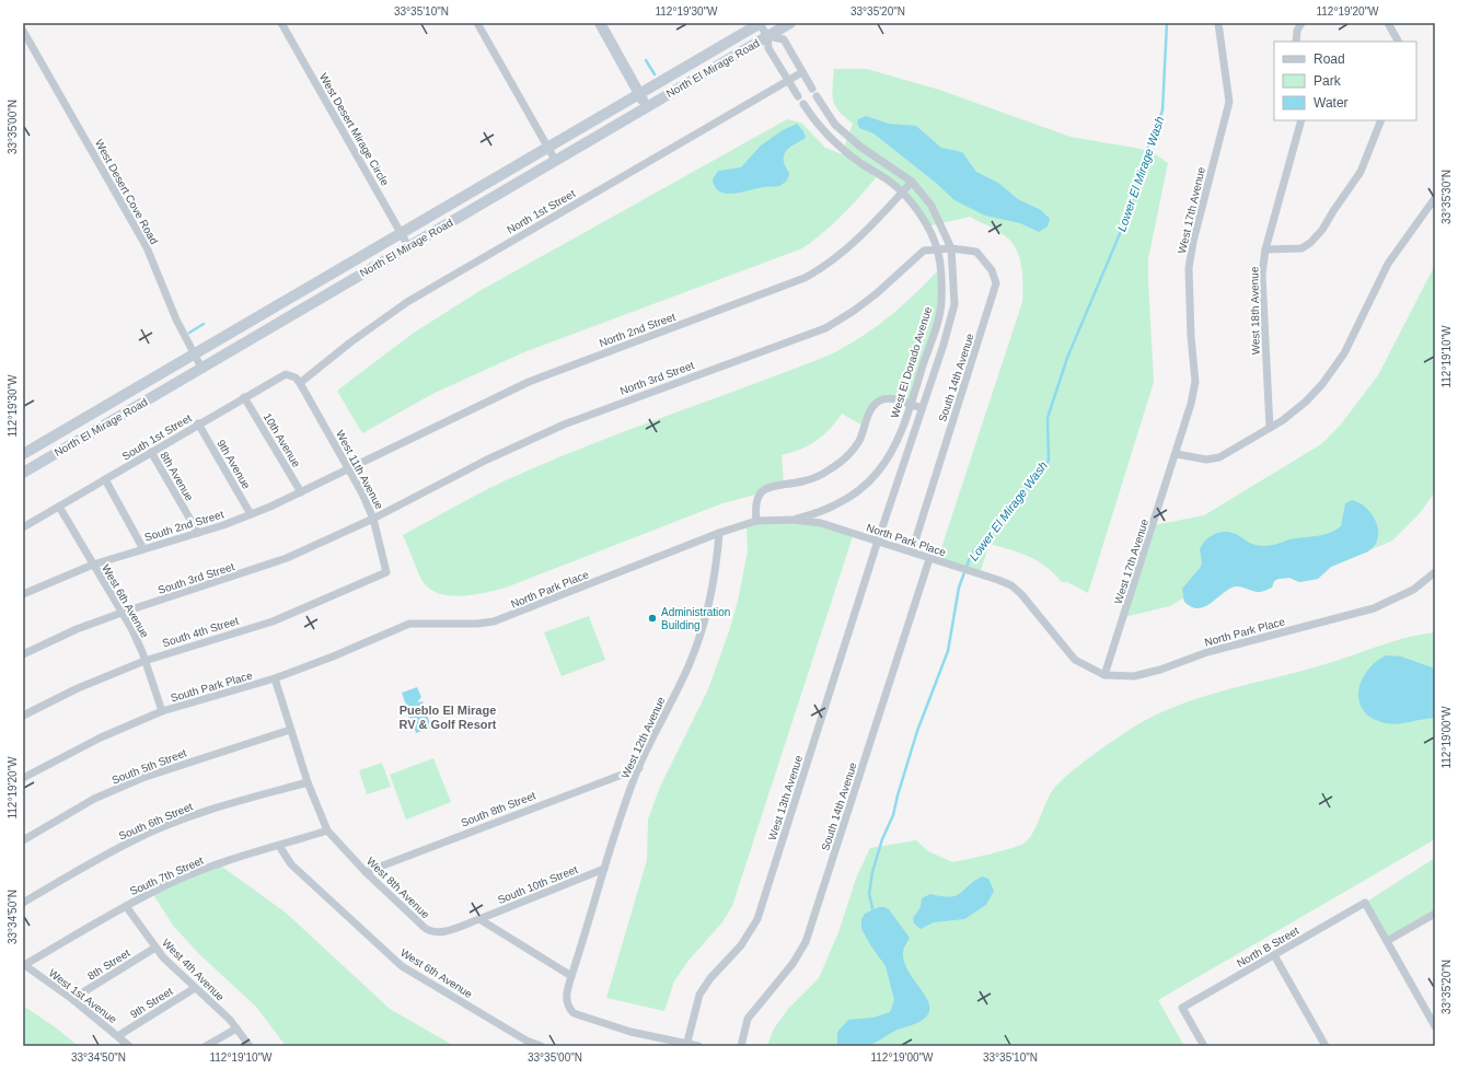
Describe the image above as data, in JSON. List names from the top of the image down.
{
  "streets": {
    "main road": ["North El Mirage Road"],
    "street": [
      "West Desert Mirage Circle",
      "West Desert Cove Road",
      "West 17th Avenue",
      "North 1st Street",
      "West 18th Avenue",
      "North 2nd Street",
      "West El Dorado Avenue",
      "North 3rd Street",
      "South 14th Avenue",
      "South 1st Street",
      "10th Avenue",
      "9th Avenue",
      "West 11th Avenue",
      "8th Avenue",
      "South 2nd Street",
      "North Park Place",
      "South 3rd Street",
      "West 6th Avenue",
      "South 4th Street",
      "South Park Place",
      "West 12th Avenue",
      "South 5th Street",
      "West 13th Avenue",
      "South 8th Street",
      "South 6th Street",
      "South 7th Street",
      "South 10th Street",
      "West 8th Avenue",
      "North B Street",
      "8th Street",
      "West 4th Avenue",
      "West 1st Avenue",
      "9th Street"
    ]
  },
  "crossings": [
    ["North El Mirage Road", "West Desert Mirage Circle"],
    ["North El Mirage Road", "West Desert Cove Road"],
    ["West 17th Avenue", "North Park Place"],
    ["North 1st Street", "South 1st Street"],
    ["North 1st Street", "West 11th Avenue"],
    ["North 2nd Street", "West El Dorado Avenue"],
    ["North 2nd Street", "West 11th Avenue"],
    ["North 2nd Street", "South 2nd Street"],
    ["West El Dorado Avenue", "North 3rd Street"],
    ["West El Dorado Avenue", "South 14th Avenue"],
    ["West El Dorado Avenue", "North Park Place"],
    ["North 3rd Street", "South 14th Avenue"],
    ["North 3rd Street", "West 11th Avenue"],
    ["North 3rd Street", "South 3rd Street"],
    ["South 14th Avenue", "North Park Place"],
    ["South 1st Street", "10th Avenue"],
    ["South 1st Street", "9th Avenue"],
    ["South 1st Street", "West 11th Avenue"],
    ["South 1st Street", "8th Avenue"],
    ["South 1st Street", "West 6th Avenue"],
    ["10th Avenue", "South 2nd Street"],
    ["9th Avenue", "South 2nd Street"],
    ["West 11th Avenue", "South 2nd Street"],
    ["West 11th Avenue", "South 3rd Street"],
    ["West 11th Avenue", "South 4th Street"],
    ["8th Avenue", "South 2nd Street"],
    ["South 2nd Street", "West 6th Avenue"],
    ["North Park Place", "South Park Place"],
    ["North Park Place", "West 12th Avenue"],
    ["North Park Place", "West 13th Avenue"],
    ["South 3rd Street", "West 6th Avenue"],
    ["West 6th Avenue", "South 4th Street"],
    ["West 6th Avenue", "South Park Place"],
    ["West 6th Avenue", "South 7th Street"],
    ["South Park Place", "West 8th Avenue"],
    ["West 12th Avenue", "South 8th Street"],
    ["West 12th Avenue", "South 10th Street"],
    ["South 5th Street", "West 8th Avenue"],
    ["South 8th Street", "West 8th Avenue"],
    ["South 6th Street", "West 8th Avenue"],
    ["South 7th Street", "West 8th Avenue"],
    ["South 7th Street", "West 4th Avenue"],
    ["South 7th Street", "West 1st Avenue"],
    ["South 10th Street", "West 8th Avenue"],
    ["8th Street", "West 4th Avenue"],
    ["8th Street", "West 1st Avenue"],
    ["West 4th Avenue", "9th Street"],
    ["West 1st Avenue", "9th Street"]
  ],
  "districts": ["Pueblo El Mirage RV & Golf Resort"],
  "water": ["Lower El Mirage Wash"],
  "places": ["Administration Building"],
  "legend": ["Road", "Park", "Water"],
  "coordinates": [
    "33°35'10\"N",
    "112°19'30\"W",
    "33°35'20\"N",
    "112°19'20\"W",
    "33°35'00\"N",
    "33°35'30\"N",
    "112°19'10\"W",
    "112°19'00\"W",
    "33°34'50\"N"
  ]
}
